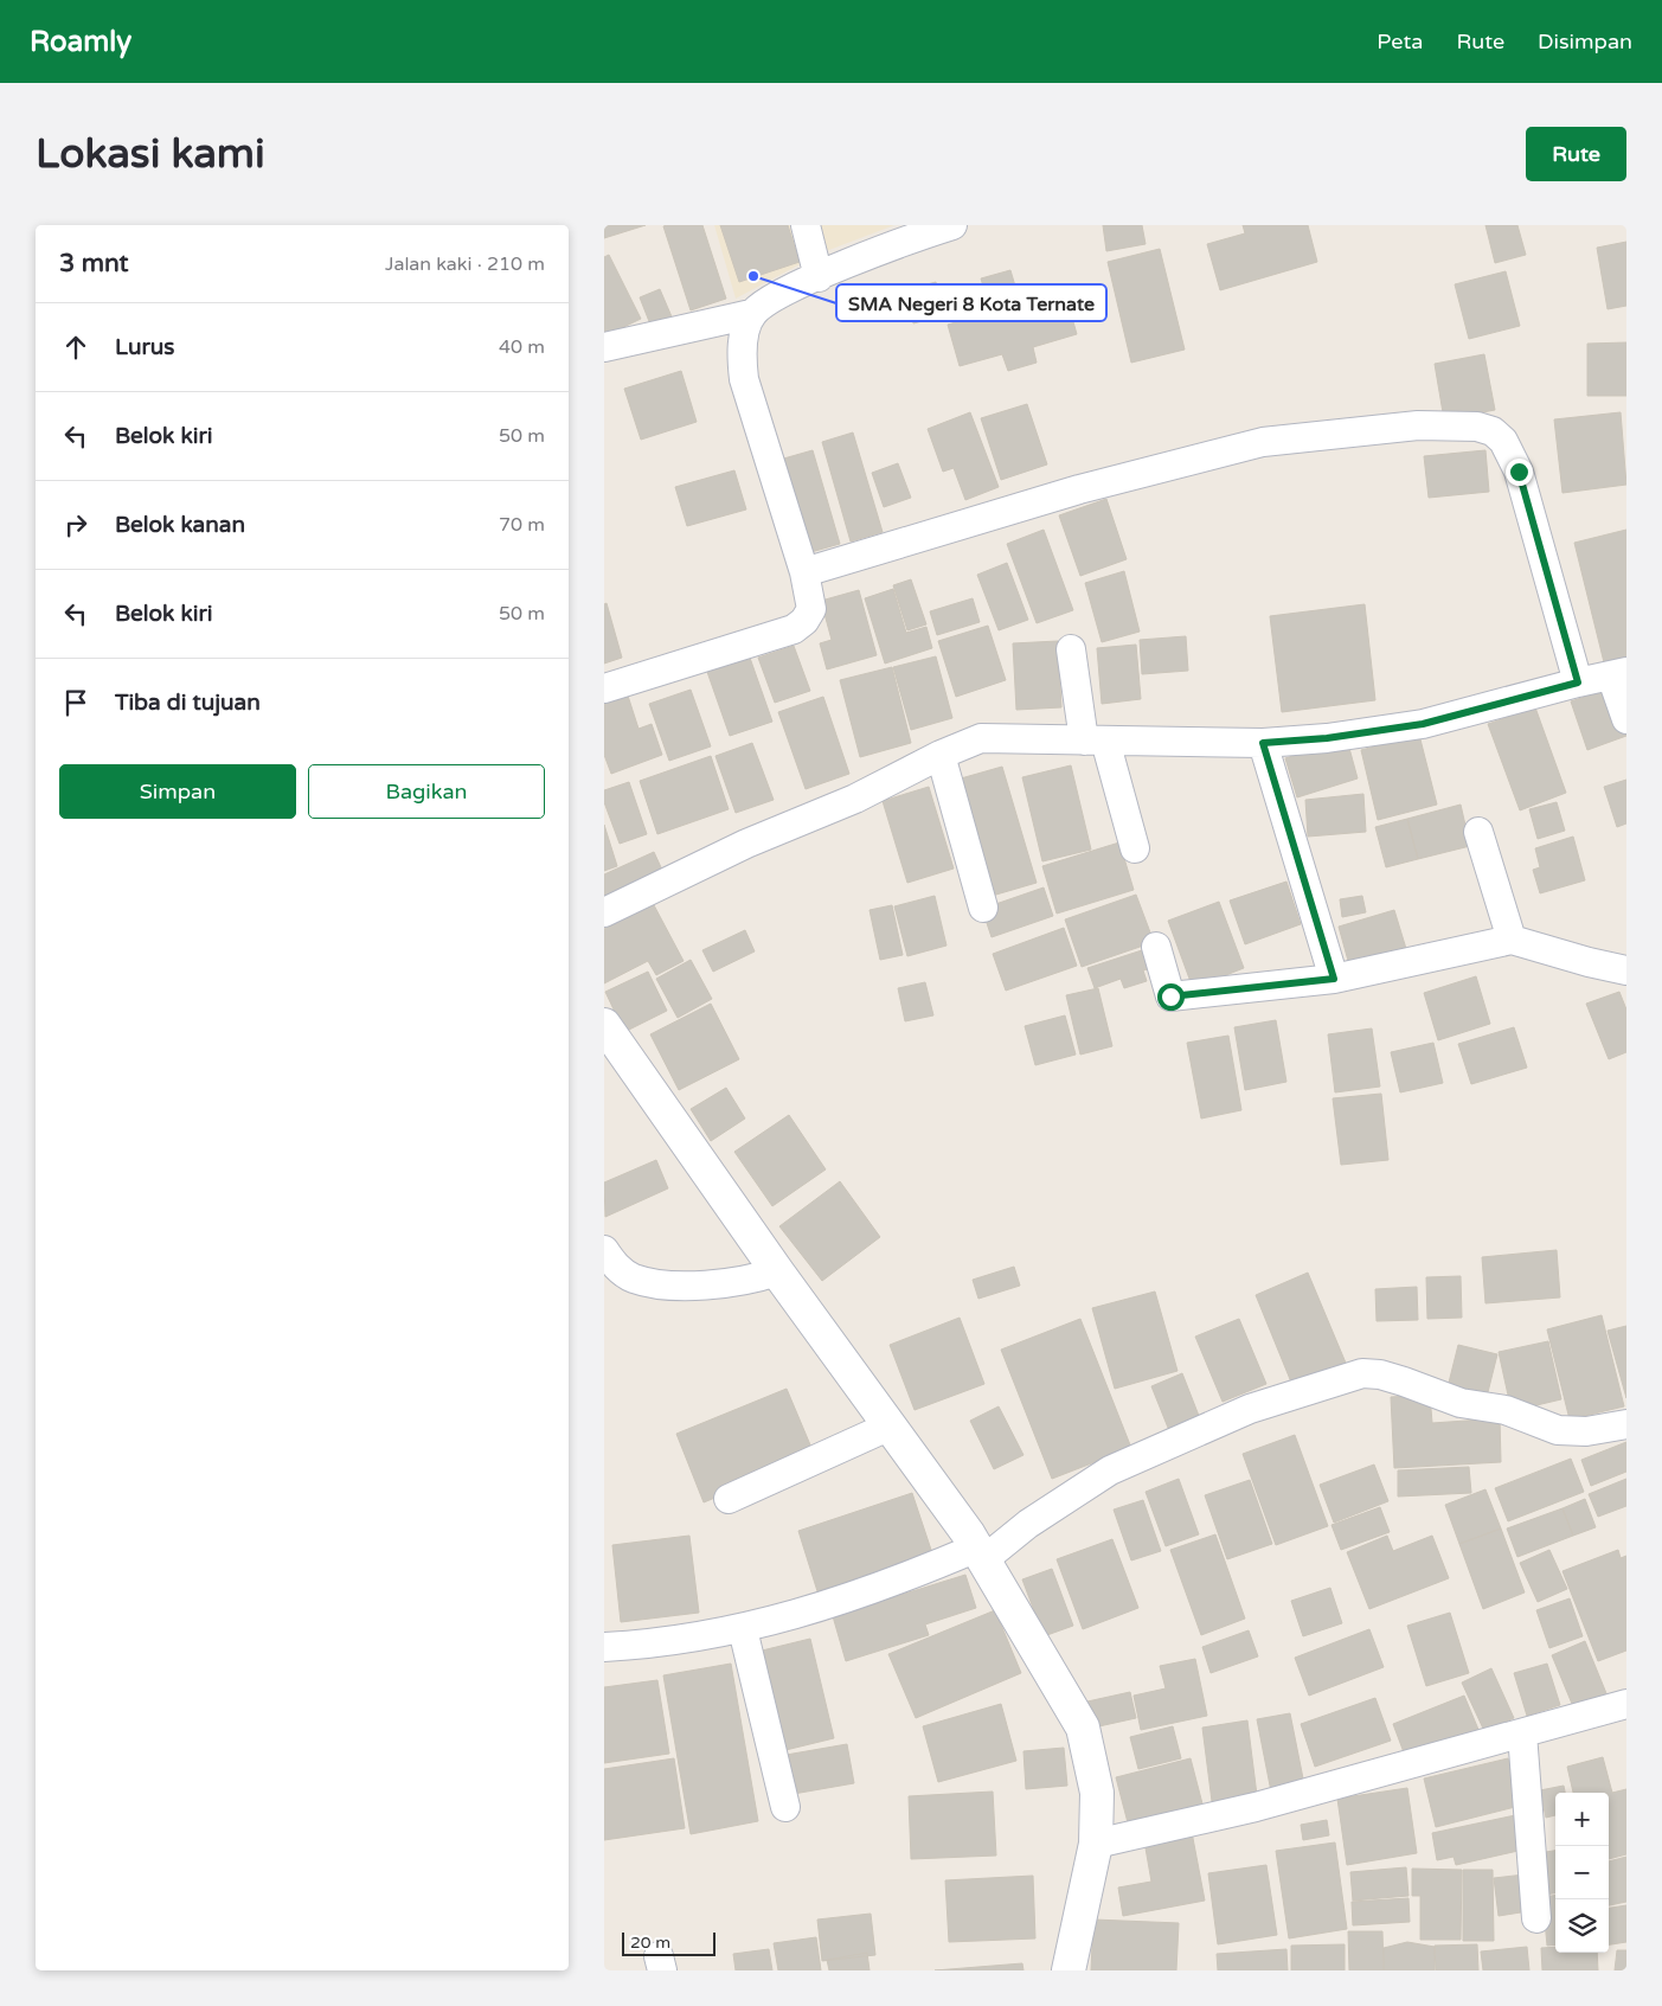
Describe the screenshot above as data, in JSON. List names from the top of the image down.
{
  "places": ["SMA Negeri 8 Kota Ternate"],
  "scale_bar": "20 m",
  "page": {
    "header": "Roamly",
    "nav": ["Peta", "Rute", "Disimpan"],
    "buttons": [
      "Rute",
      ["Simpan", "Bagikan"]
    ],
    "title": "Lokasi kami",
    "heading": ["3 mnt", "Jalan kaki · 210 m"],
    "list": [
      ["Lurus", "40 m"],
      ["Belok kiri", "50 m"],
      ["Belok kanan", "70 m"],
      ["Belok kiri", "50 m"],
      "Tiba di tujuan"
    ],
    "map_buttons": ["+", "−"],
    "scale": "20 m"
  }
}
